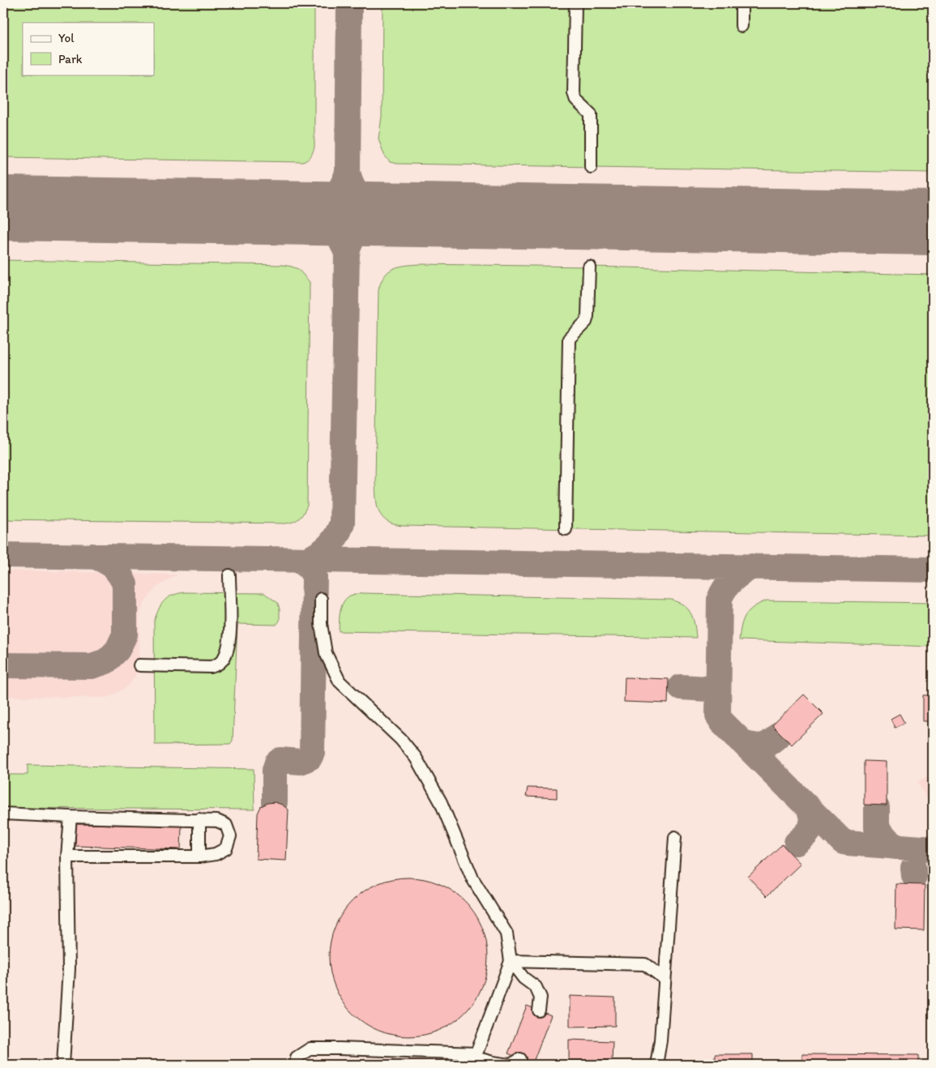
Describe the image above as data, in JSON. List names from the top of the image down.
{
  "legend": ["Yol", "Park"]
}
